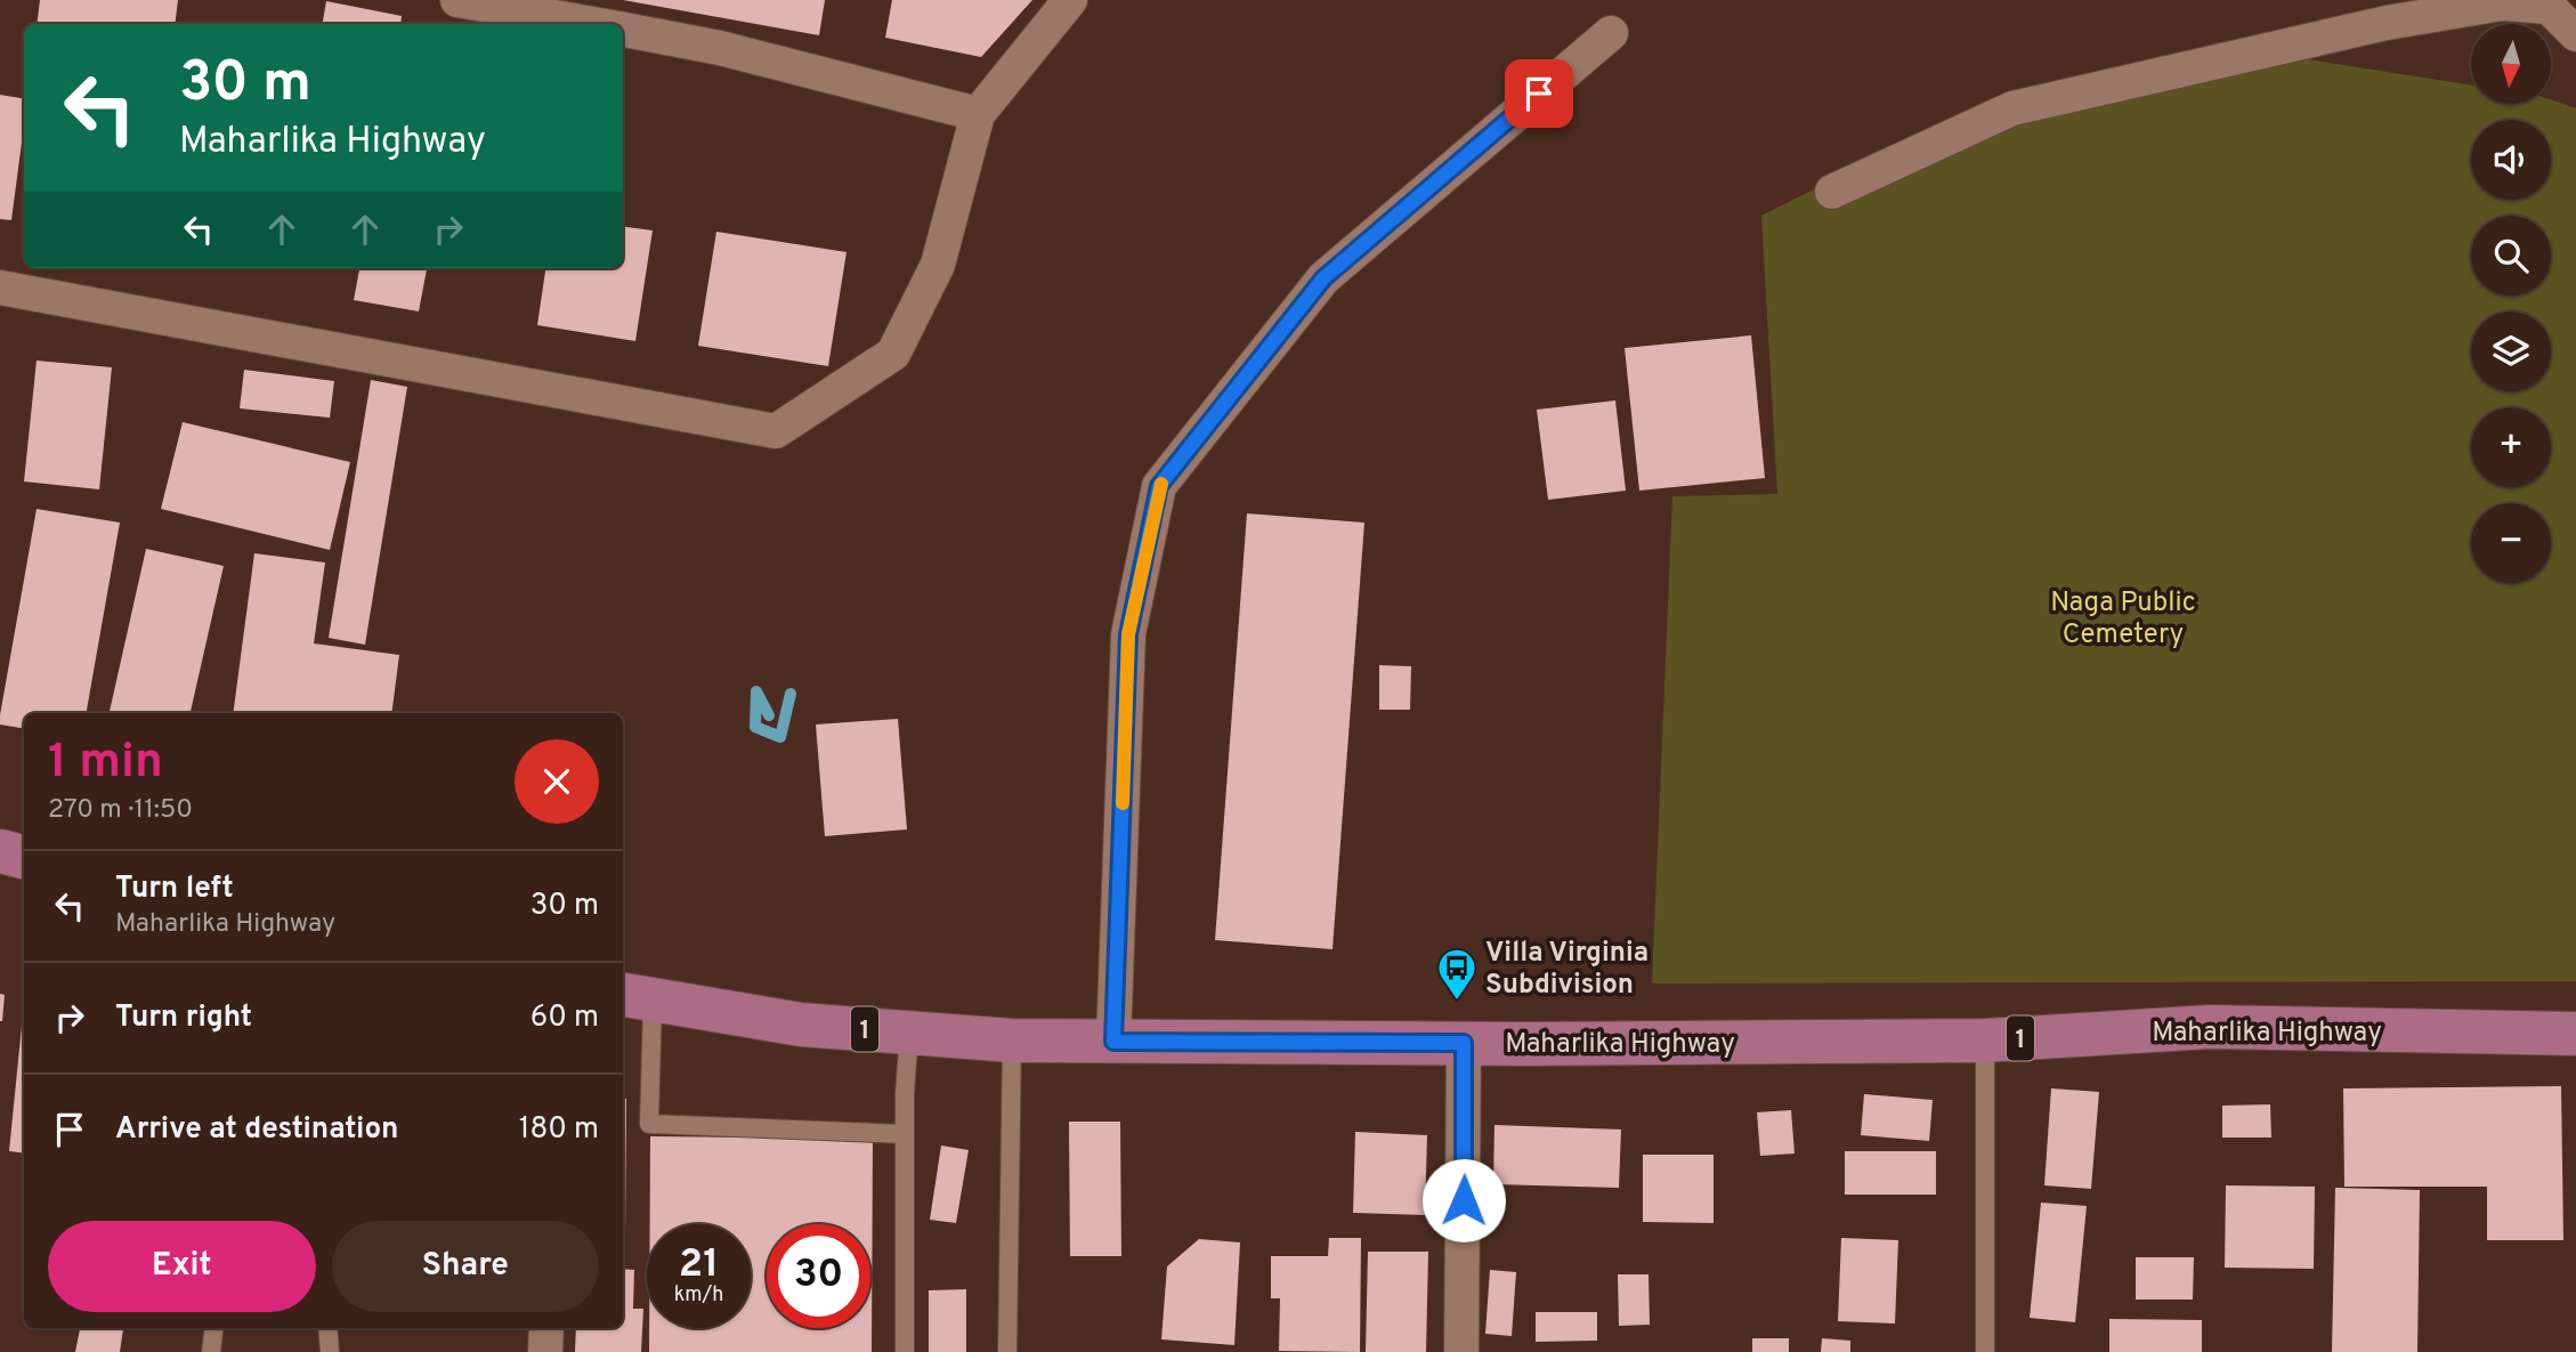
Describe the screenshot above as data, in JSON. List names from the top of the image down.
{
  "streets": {
    "main road": ["1", "Maharlika Highway"]
  },
  "parks": ["Naga Public Cemetery"],
  "places": {
    "bus stop": ["Villa Virginia Subdivision"]
  },
  "north": "bottom",
  "page": {
    "map_buttons": ["+", "−"],
    "turn": ["30 m", "Maharlika Highway"],
    "heading": ["1 min", "270 m · 11:50"],
    "list": [
      {
        "name": "Turn left",
        "note": "Maharlika Highway",
        "value": "30 m"
      },
      {
        "name": "Turn right",
        "value": "60 m"
      },
      {
        "name": "Arrive at destination",
        "value": "180 m"
      }
    ],
    "buttons": ["Exit", "Share"],
    "speed": "21 km/h",
    "limit": "30"
  }
}
